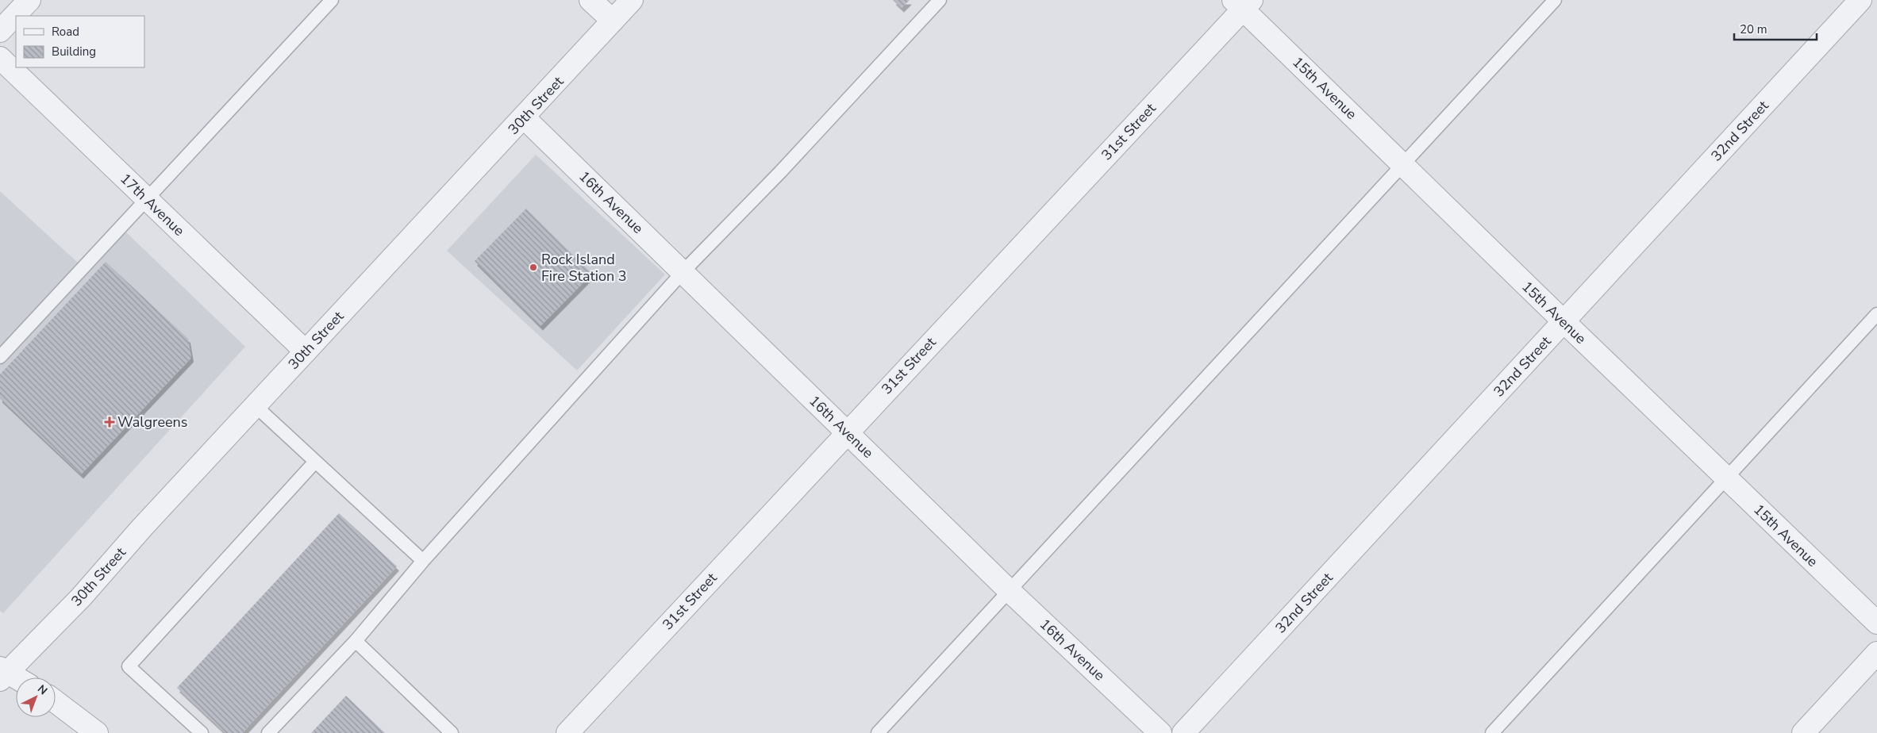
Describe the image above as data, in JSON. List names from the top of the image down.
{
  "streets": {
    "street": [
      "15th Avenue",
      "30th Street",
      "32nd Street",
      "31st Street",
      "16th Avenue",
      "17th Avenue"
    ]
  },
  "crossings": [
    ["15th Avenue", "32nd Street"],
    ["15th Avenue", "31st Street"],
    ["30th Street", "16th Avenue"],
    ["30th Street", "17th Avenue"],
    ["31st Street", "16th Avenue"]
  ],
  "places": {
    "other": ["Rock Island Fire Station 3"],
    "health": ["Walgreens"]
  },
  "legend": ["Road", "Building"],
  "scale_bar": "20 m",
  "north": "top right"
}
